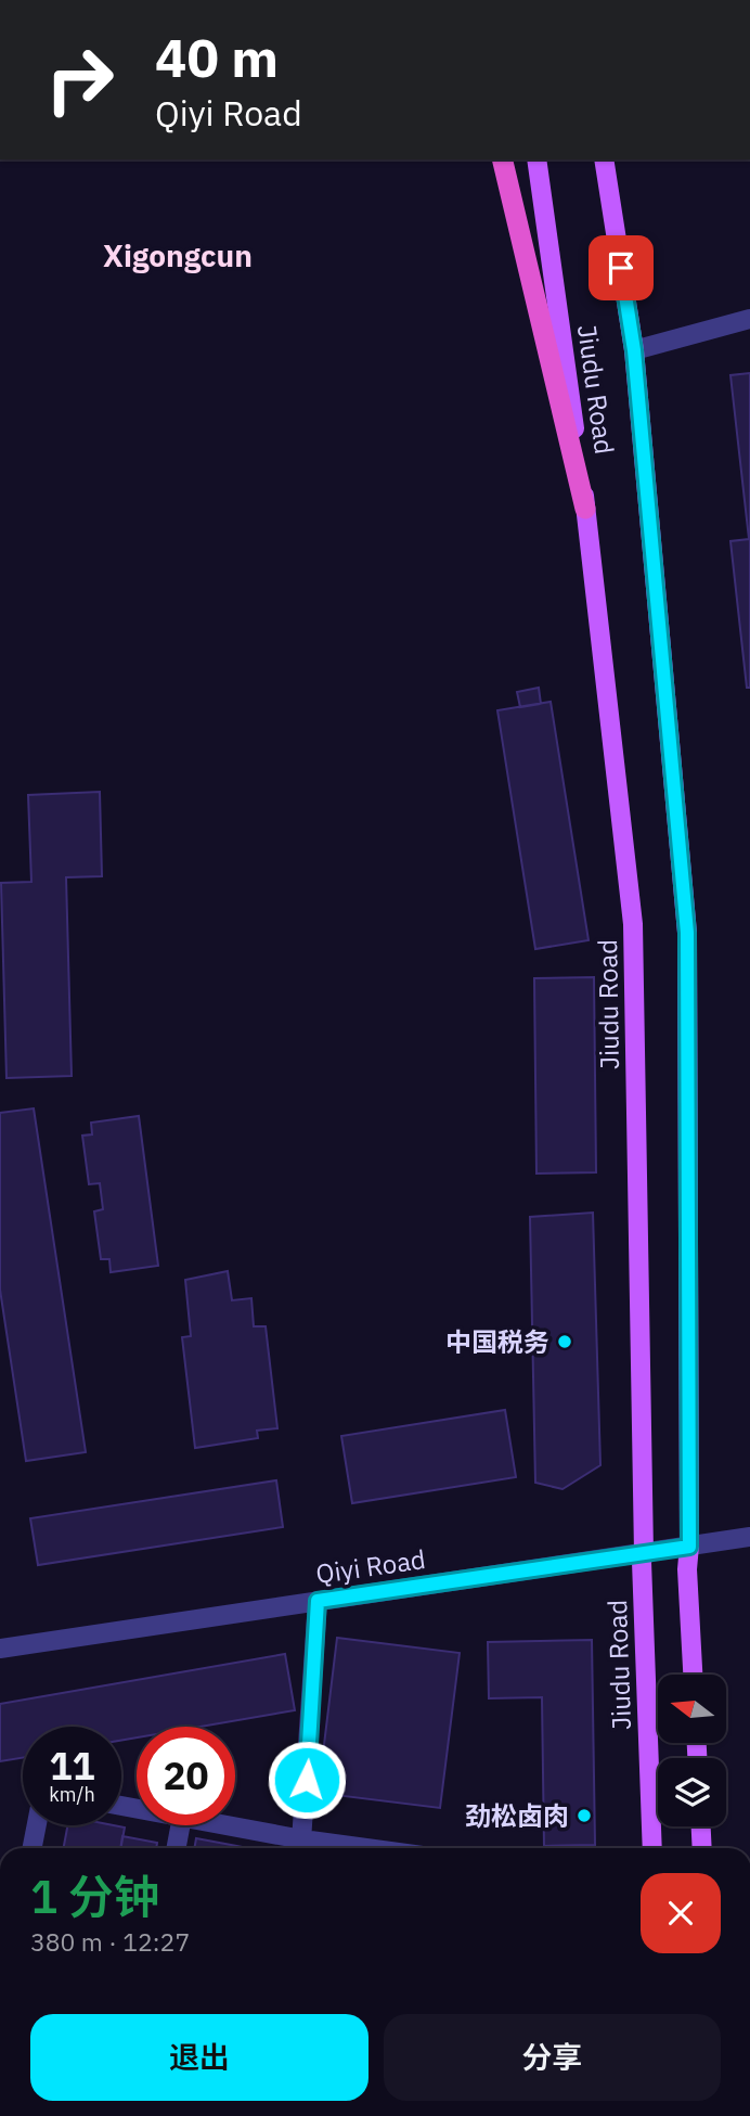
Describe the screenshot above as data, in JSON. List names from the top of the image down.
{
  "streets": {
    "main road": ["Jiudu Road"],
    "street": ["Qiyi Road"]
  },
  "crossings": [
    ["Jiudu Road", "Qiyi Road"]
  ],
  "districts": ["Xigongcun"],
  "places": ["中国税务", "劲松卤肉"],
  "north": "left",
  "page": {
    "turn": ["40 m", "Qiyi Road"],
    "speed": "11 km/h",
    "limit": "20",
    "heading": ["1 分钟", "380 m · 12:27"],
    "buttons": ["退出", "分享"]
  }
}
